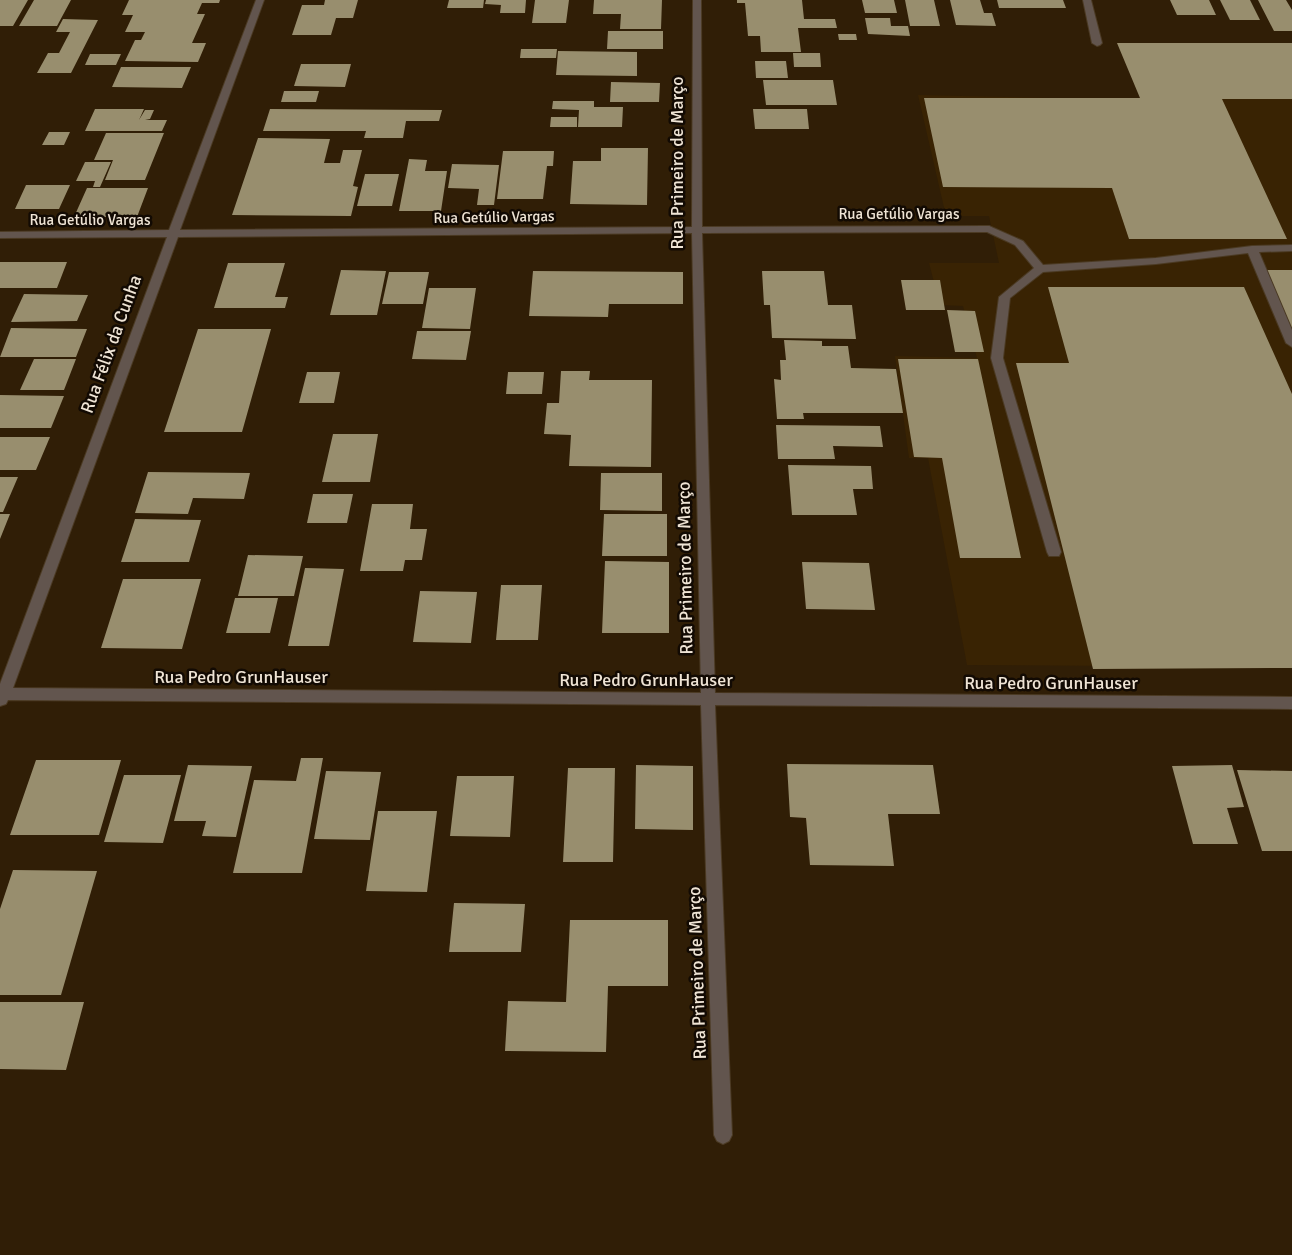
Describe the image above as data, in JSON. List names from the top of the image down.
{
  "streets": {
    "street": [
      "Rua Primeiro de Março",
      "Rua Getúlio Vargas",
      "Rua Félix da Cunha",
      "Rua Pedro GrunHauser"
    ]
  },
  "crossings": [
    ["Rua Primeiro de Março", "Rua Getúlio Vargas"],
    ["Rua Primeiro de Março", "Rua Pedro GrunHauser"],
    ["Rua Getúlio Vargas", "Rua Félix da Cunha"],
    ["Rua Félix da Cunha", "Rua Pedro GrunHauser"]
  ]
}
